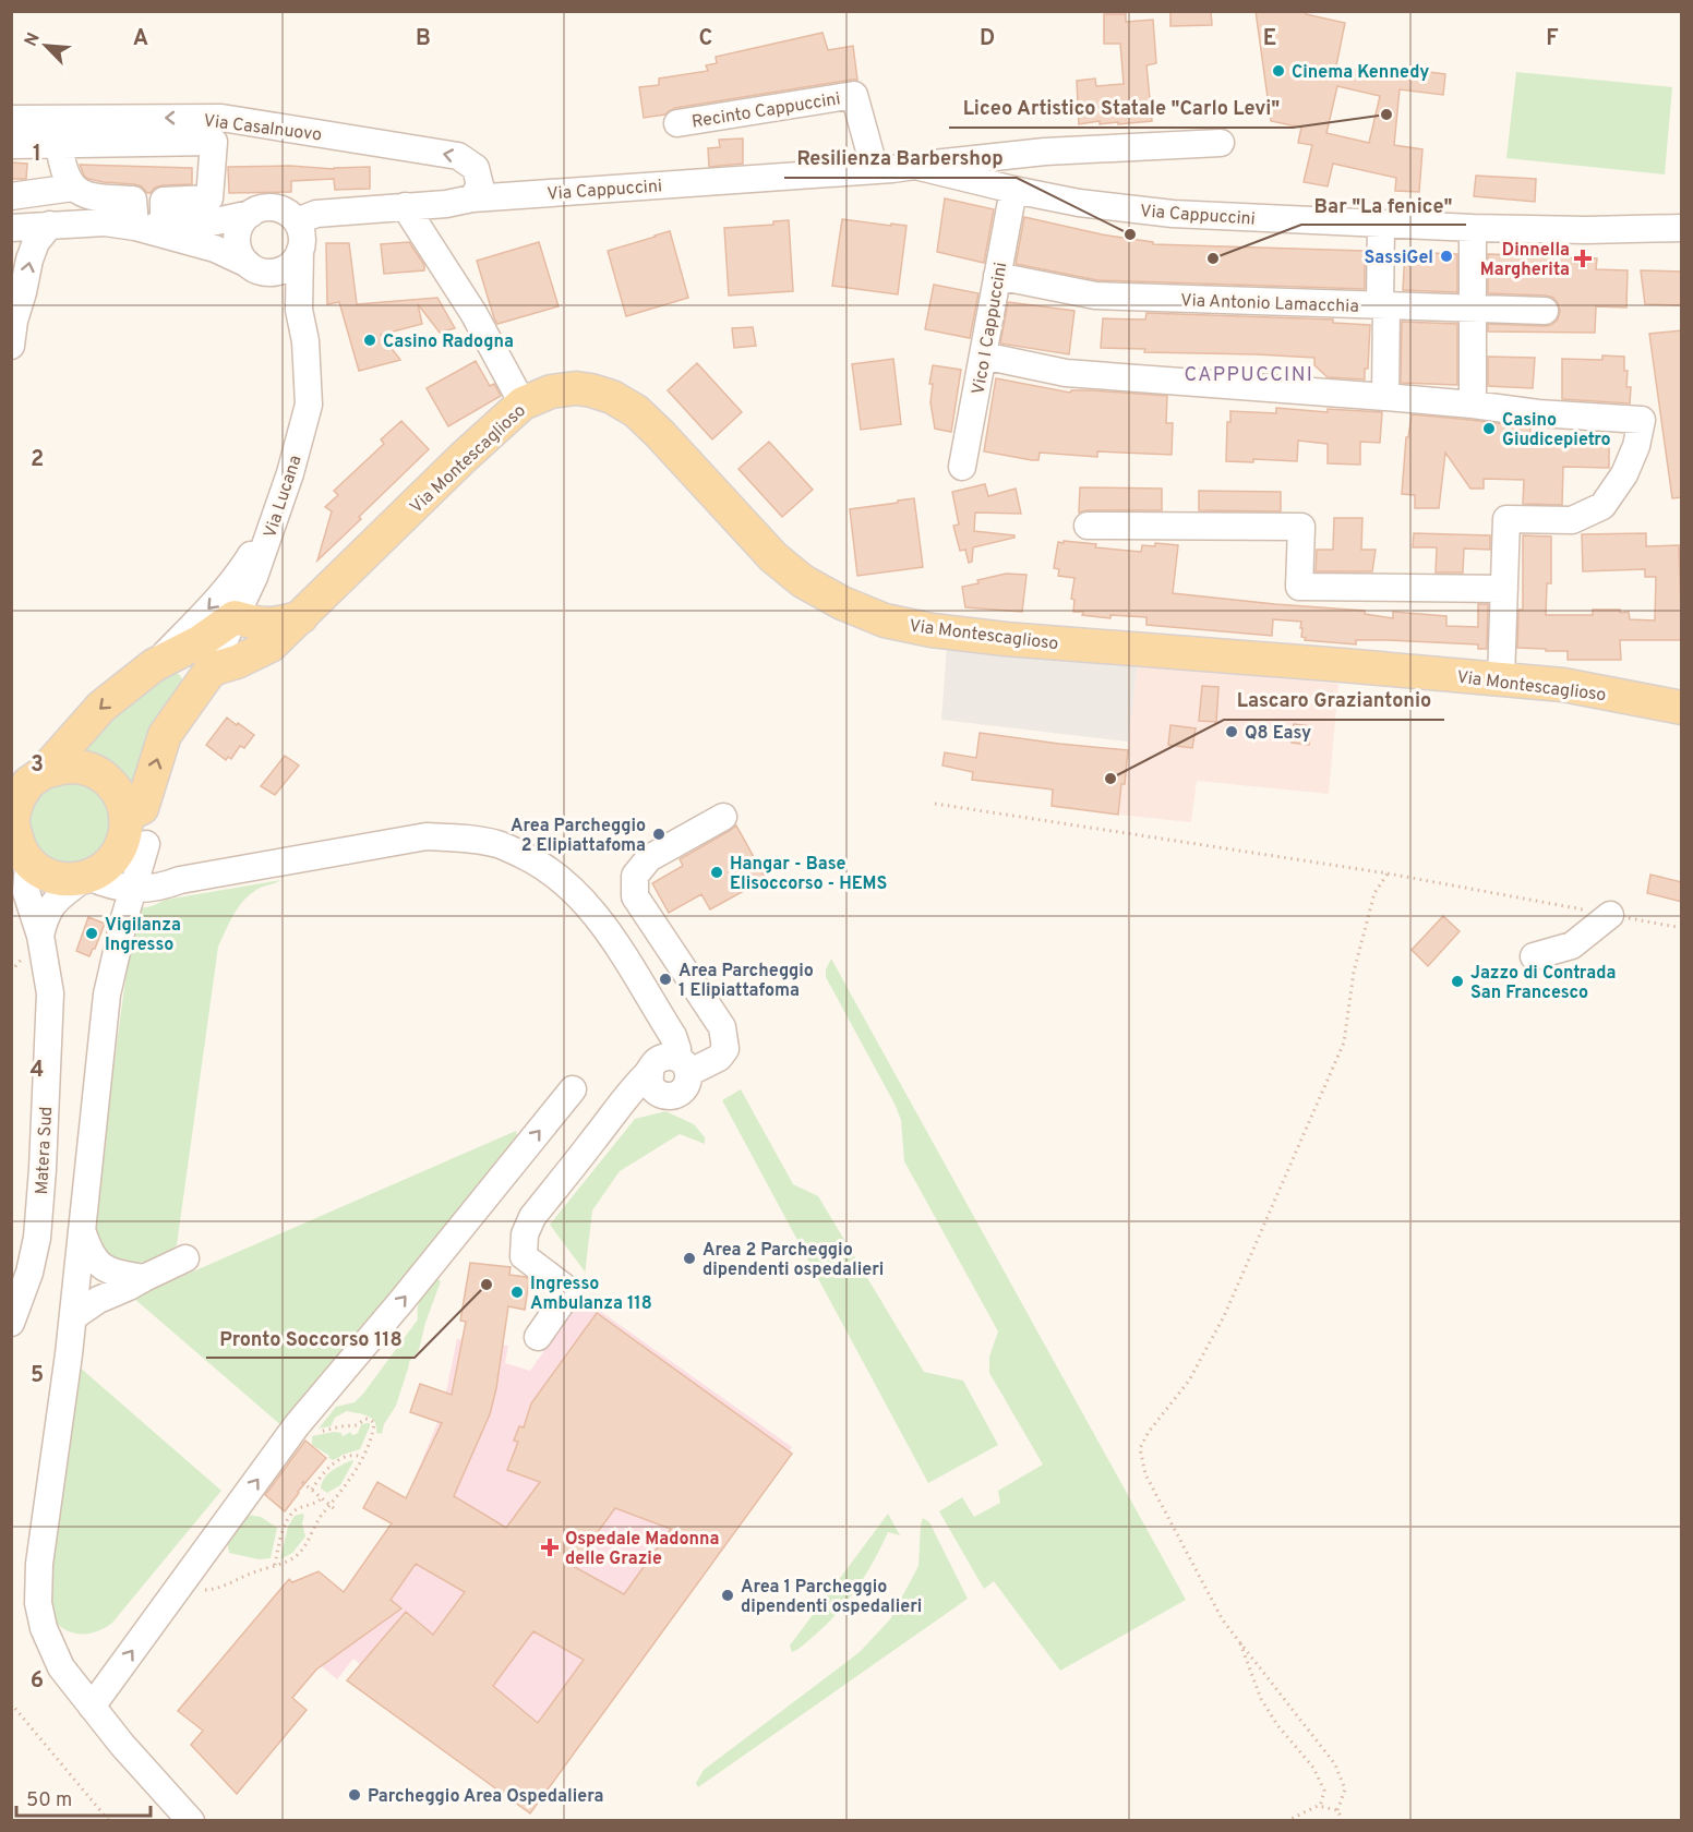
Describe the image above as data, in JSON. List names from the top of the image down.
{
  "streets": {
    "main road": ["Via Montescaglioso"],
    "street": [
      "Recinto Cappuccini",
      "Via Casalnuovo",
      "Via Cappuccini",
      "Via Antonio Lamacchia",
      "Vico I Cappuccini",
      "Via Lucana",
      "Matera Sud"
    ]
  },
  "crossings": [
    ["Recinto Cappuccini", "Via Cappuccini"],
    ["Via Casalnuovo", "Via Cappuccini"],
    ["Via Cappuccini", "Vico I Cappuccini"],
    ["Via Cappuccini", "Via Lucana"],
    ["Via Antonio Lamacchia", "Vico I Cappuccini"],
    ["Via Montescaglioso", "Via Lucana"]
  ],
  "one_way": ["Via Casalnuovo"],
  "districts": ["CAPPUCCINI"],
  "places": {
    "other": [
      "Cinema Kennedy",
      "Liceo Artistico Statale \"Carlo Levi\"",
      "Resilienza Barbershop",
      "SassiGel",
      "Bar \"La fenice\"",
      "Casino Radogna",
      "Casino Giudicepietro",
      "Q8 Easy",
      "Lascaro Graziantonio",
      "Area Parcheggio 2 Elipiattafoma",
      "Hangar - Base Elisoccorso - HEMS",
      "Vigilanza Ingresso",
      "Area Parcheggio 1 Elipiattafoma",
      "Jazzo di Contrada San Francesco",
      "Area 2 Parcheggio dipendenti ospedalieri",
      "Pronto Soccorso 118",
      "Ingresso Ambulanza 118",
      "Area 1 Parcheggio dipendenti ospedalieri",
      "Parcheggio Area Ospedaliera"
    ],
    "health": ["Dinnella Margherita", "Ospedale Madonna delle Grazie"]
  },
  "scale_bar": "50 m",
  "north": "top left",
  "grid": {
    "columns": [
      "A",
      "B",
      "C",
      "D",
      "E",
      "F"
    ],
    "rows": [
      "1",
      "2",
      "3",
      "4",
      "5",
      "6"
    ]
  }
}
